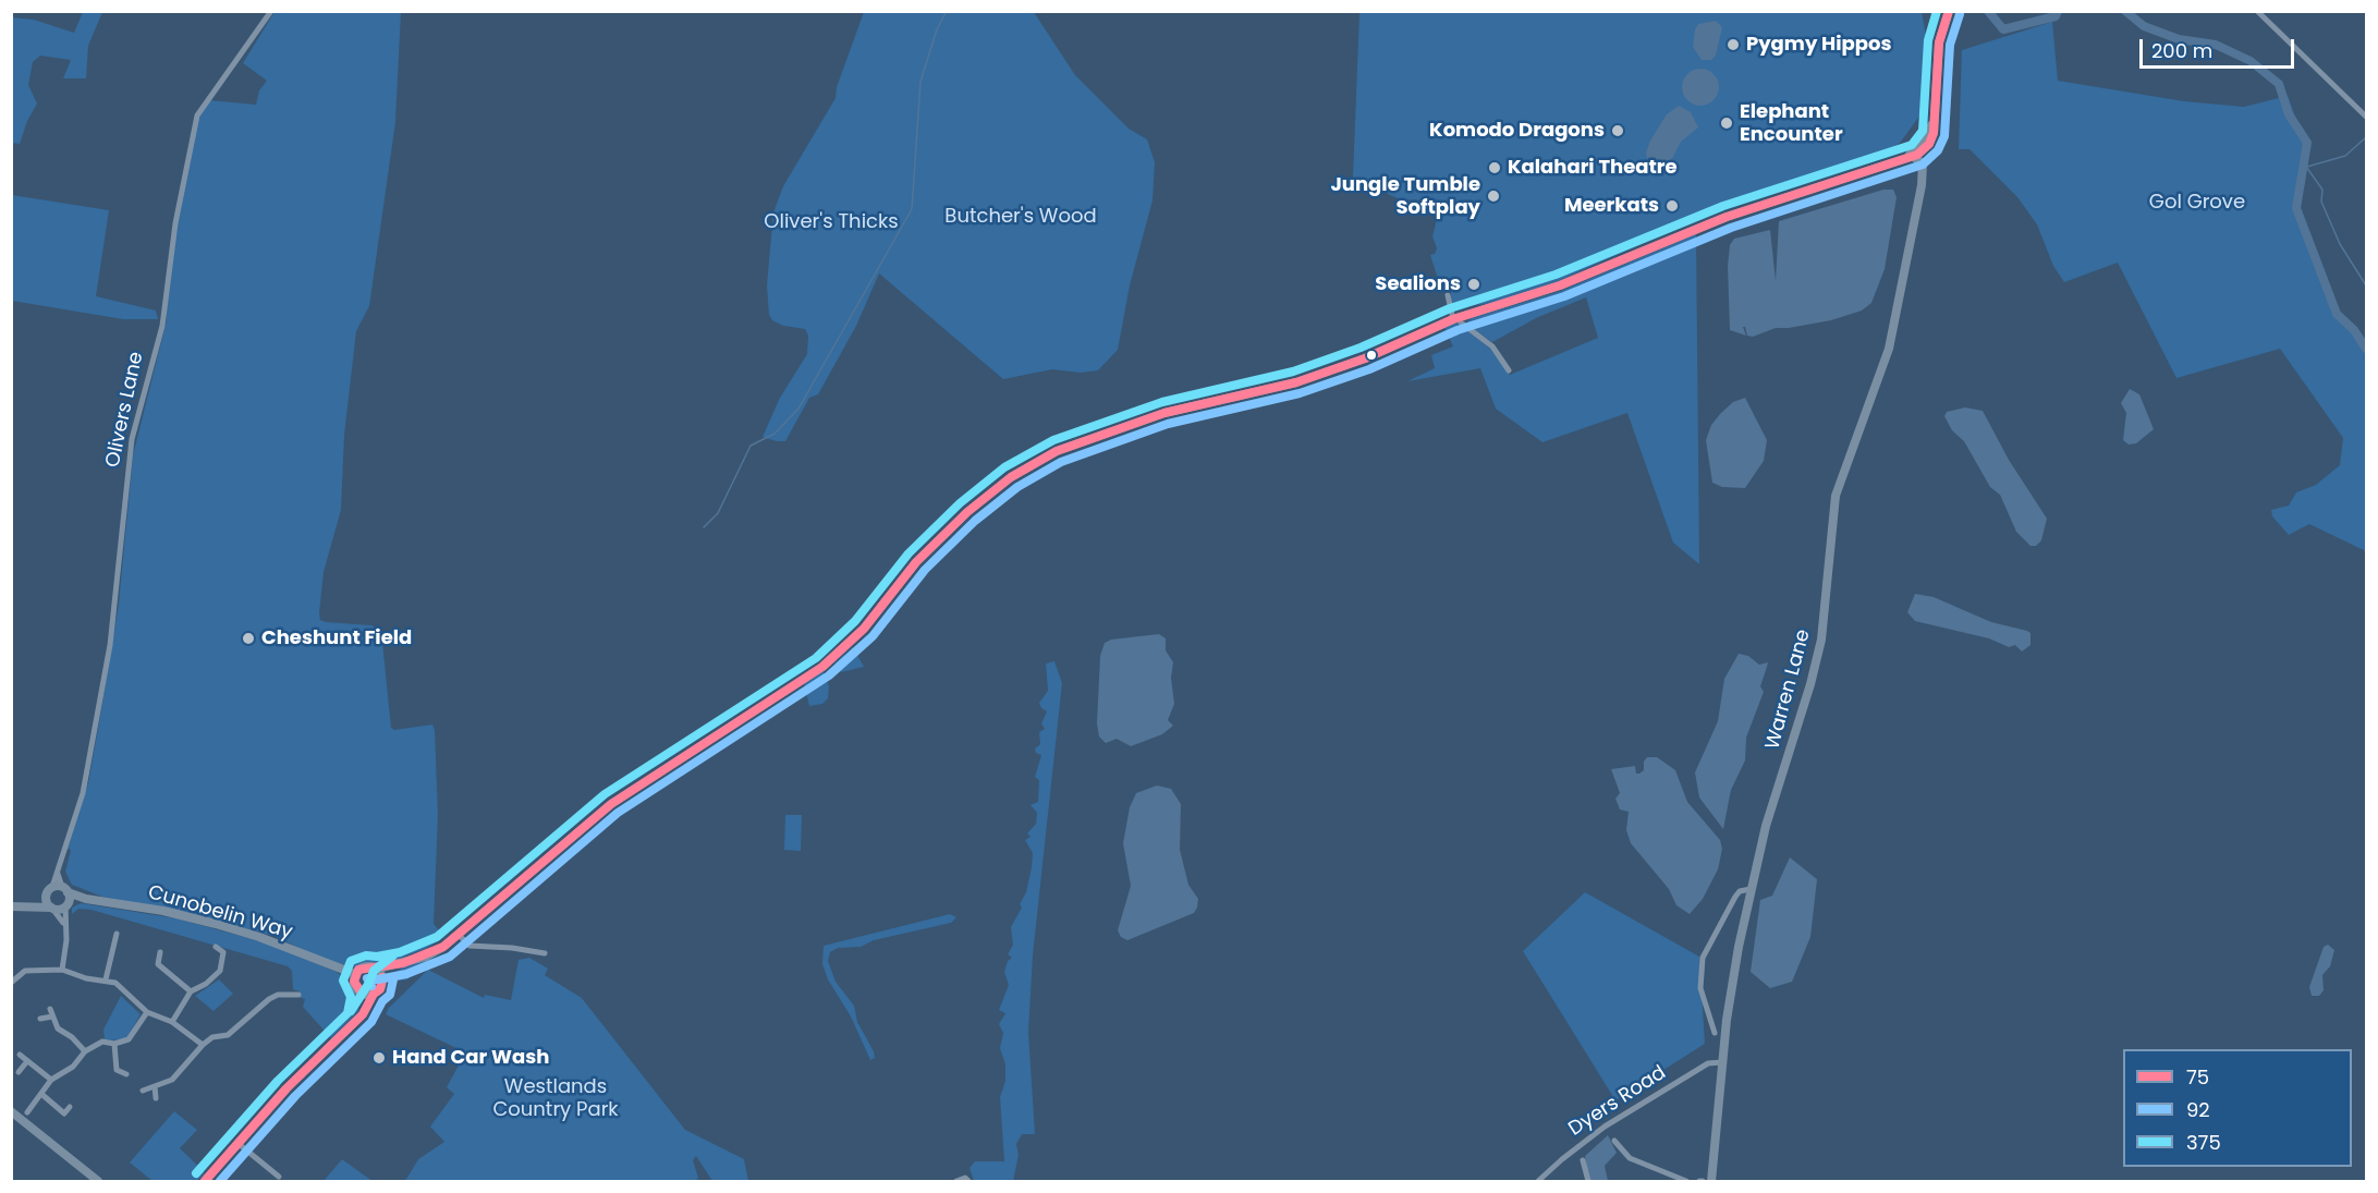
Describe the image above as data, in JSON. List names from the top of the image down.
{
  "streets": {
    "main road": ["Warren Lane", "Cunobelin Way"],
    "street": ["Olivers Lane", "Dyers Road"]
  },
  "crossings": [
    ["Olivers Lane", "Cunobelin Way"],
    ["Warren Lane", "Dyers Road"]
  ],
  "parks": [
    "Gol Grove",
    "Butcher's Wood",
    "Oliver's Thicks",
    "Westlands Country Park"
  ],
  "places": [
    "Pygmy Hippos",
    "Elephant Encounter",
    "Komodo Dragons",
    "Kalahari Theatre",
    "Jungle Tumble Softplay",
    "Meerkats",
    "Sealions",
    "Cheshunt Field",
    "Hand Car Wash"
  ],
  "lines": ["transit line 75", "transit line 375", "transit line 92"],
  "legend": ["75", "92", "375"],
  "scale_bar": "200 m"
}
